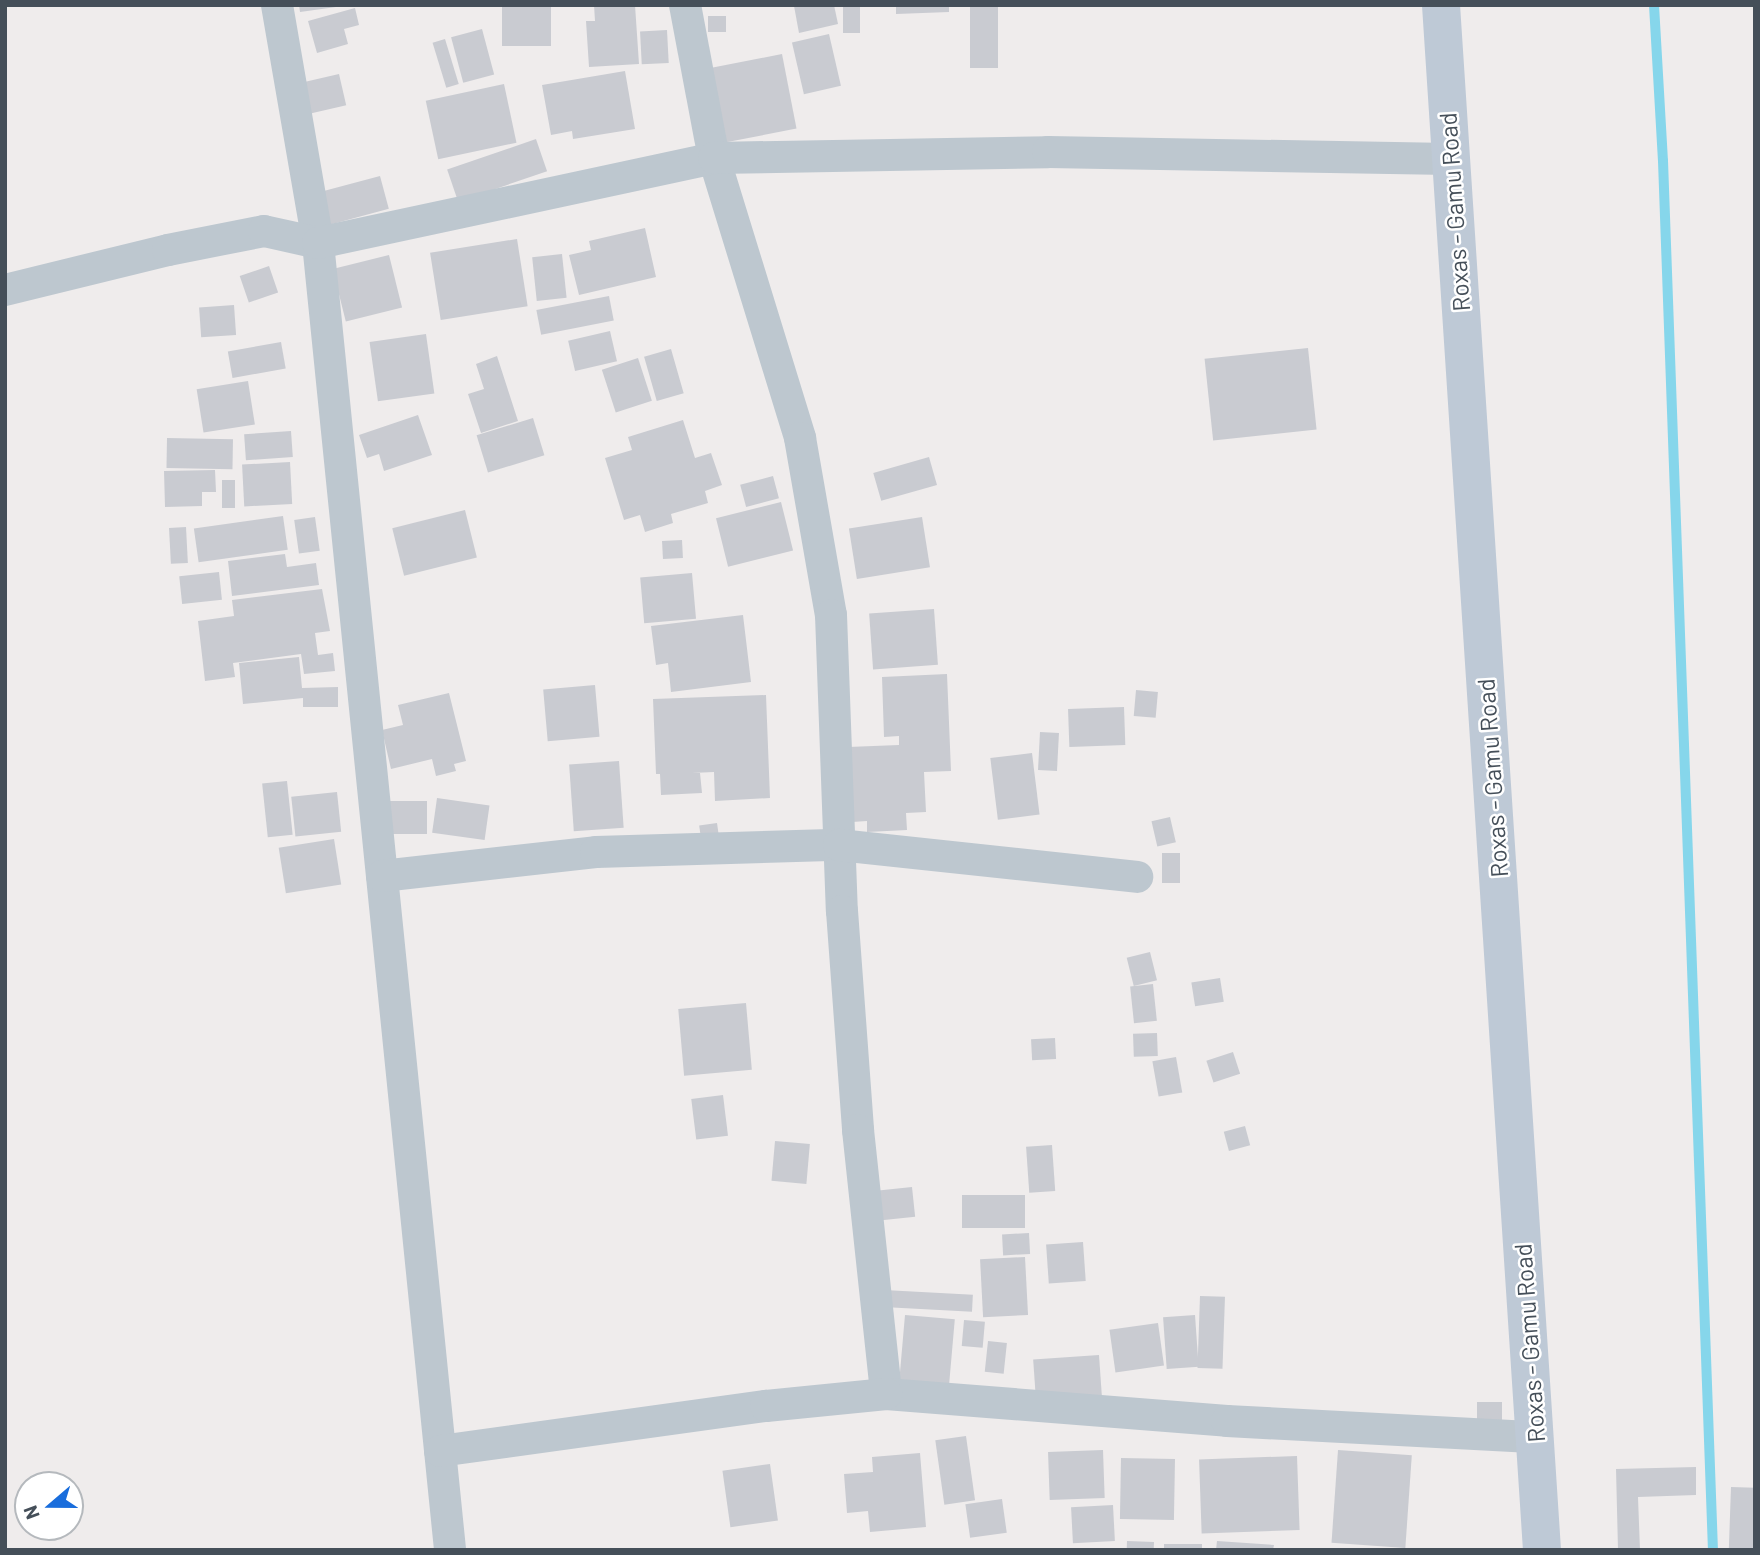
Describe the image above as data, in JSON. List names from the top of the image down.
{
  "streets": {
    "main road": ["Roxas - Gamu Road"]
  },
  "north": "left"
}
